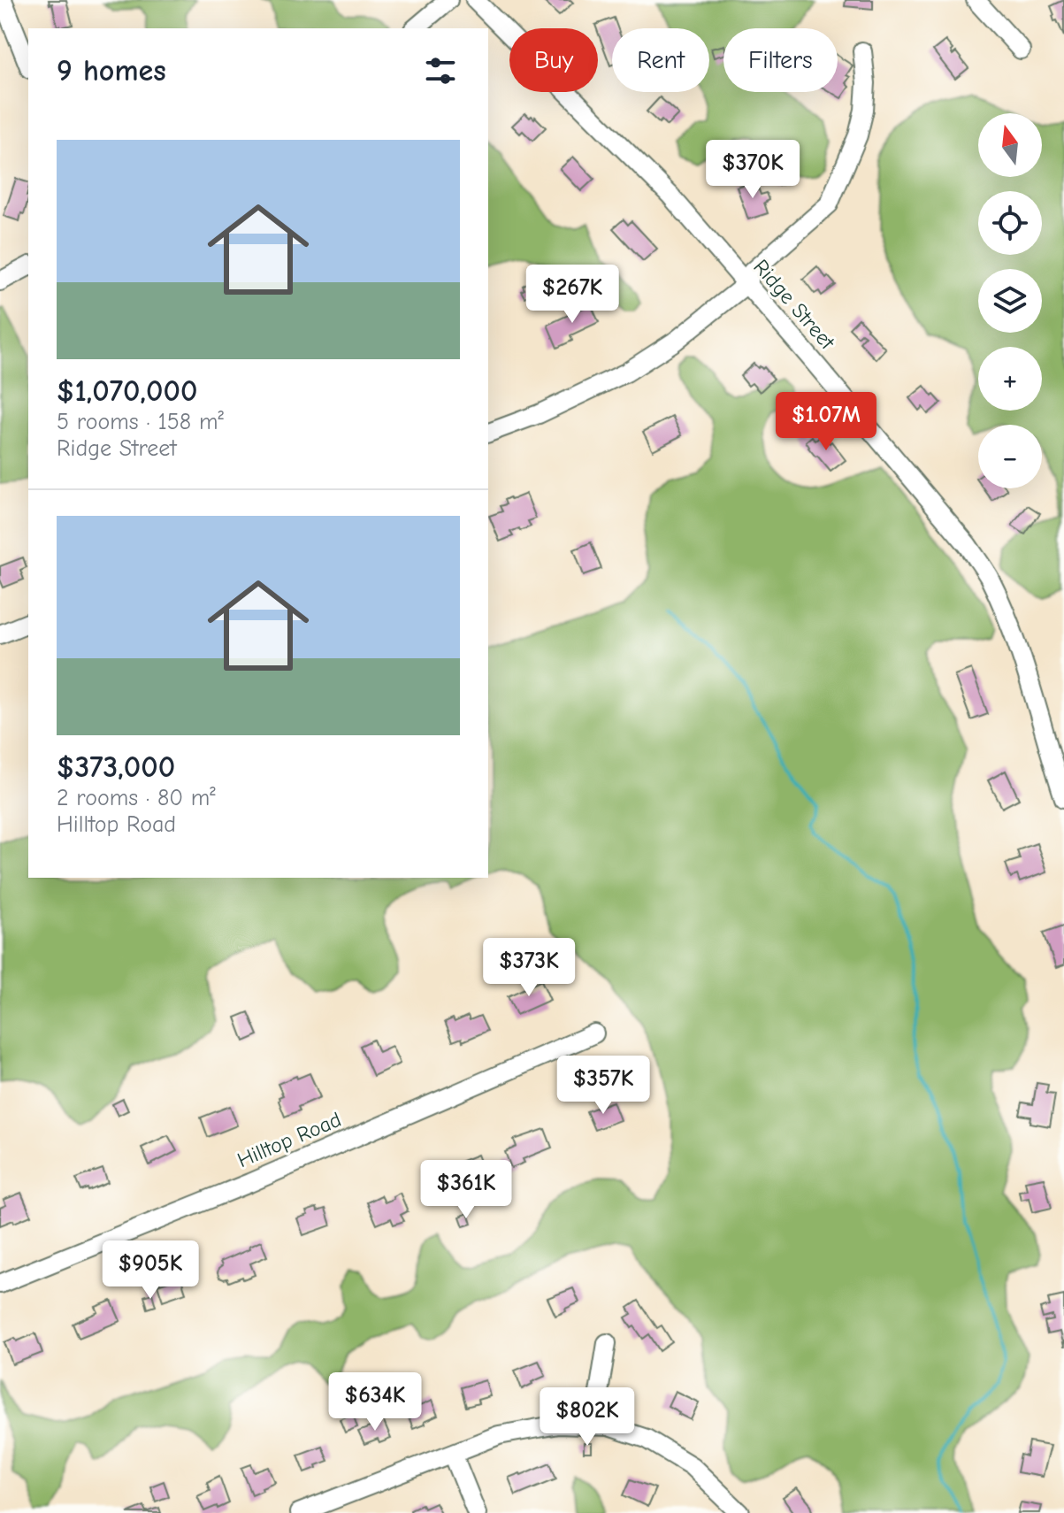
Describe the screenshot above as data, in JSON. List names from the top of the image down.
{
  "streets": {
    "street": ["Ridge Street", "Hilltop Road"]
  },
  "north": "top",
  "page": {
    "chip": ["Buy", "Rent", "Filters"],
    "heading": "9 homes",
    "map_buttons": ["+", "−"],
    "list": [
      {
        "name": "$1,070,000",
        "note": "5 rooms · 158 m² · Ridge Street"
      },
      {
        "name": "$373,000",
        "note": "2 rooms · 80 m² · Hilltop Road"
      }
    ],
    "price": [
      "$370K",
      "$267K",
      "$1.07M",
      "$373K",
      "$357K",
      "$361K",
      "$905K",
      "$634K",
      "$802K"
    ]
  }
}
